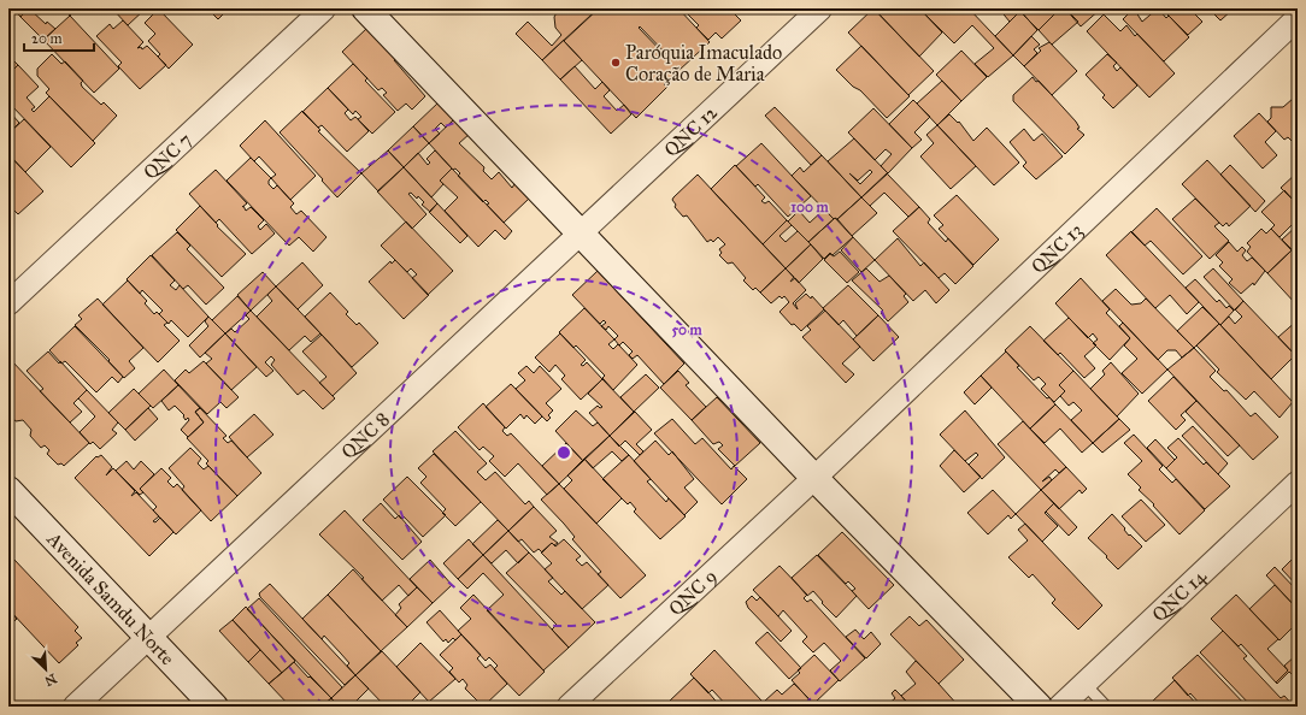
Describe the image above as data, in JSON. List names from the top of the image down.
{
  "streets": {
    "street": [
      "QNC 12",
      "QNC 7",
      "QNC 13",
      "QNC 8",
      "QNC 9",
      "QNC 14",
      "Avenida Samdu Norte"
    ]
  },
  "crossings": [
    ["QNC 12", "QNC 8"],
    ["QNC 13", "QNC 9"],
    ["QNC 8", "Avenida Samdu Norte"]
  ],
  "places": ["Paróquia Imaculado Coração de Maria"],
  "scale_bar": "20 m",
  "north": "bottom right",
  "rings": ["100 m", "50 m"]
}
